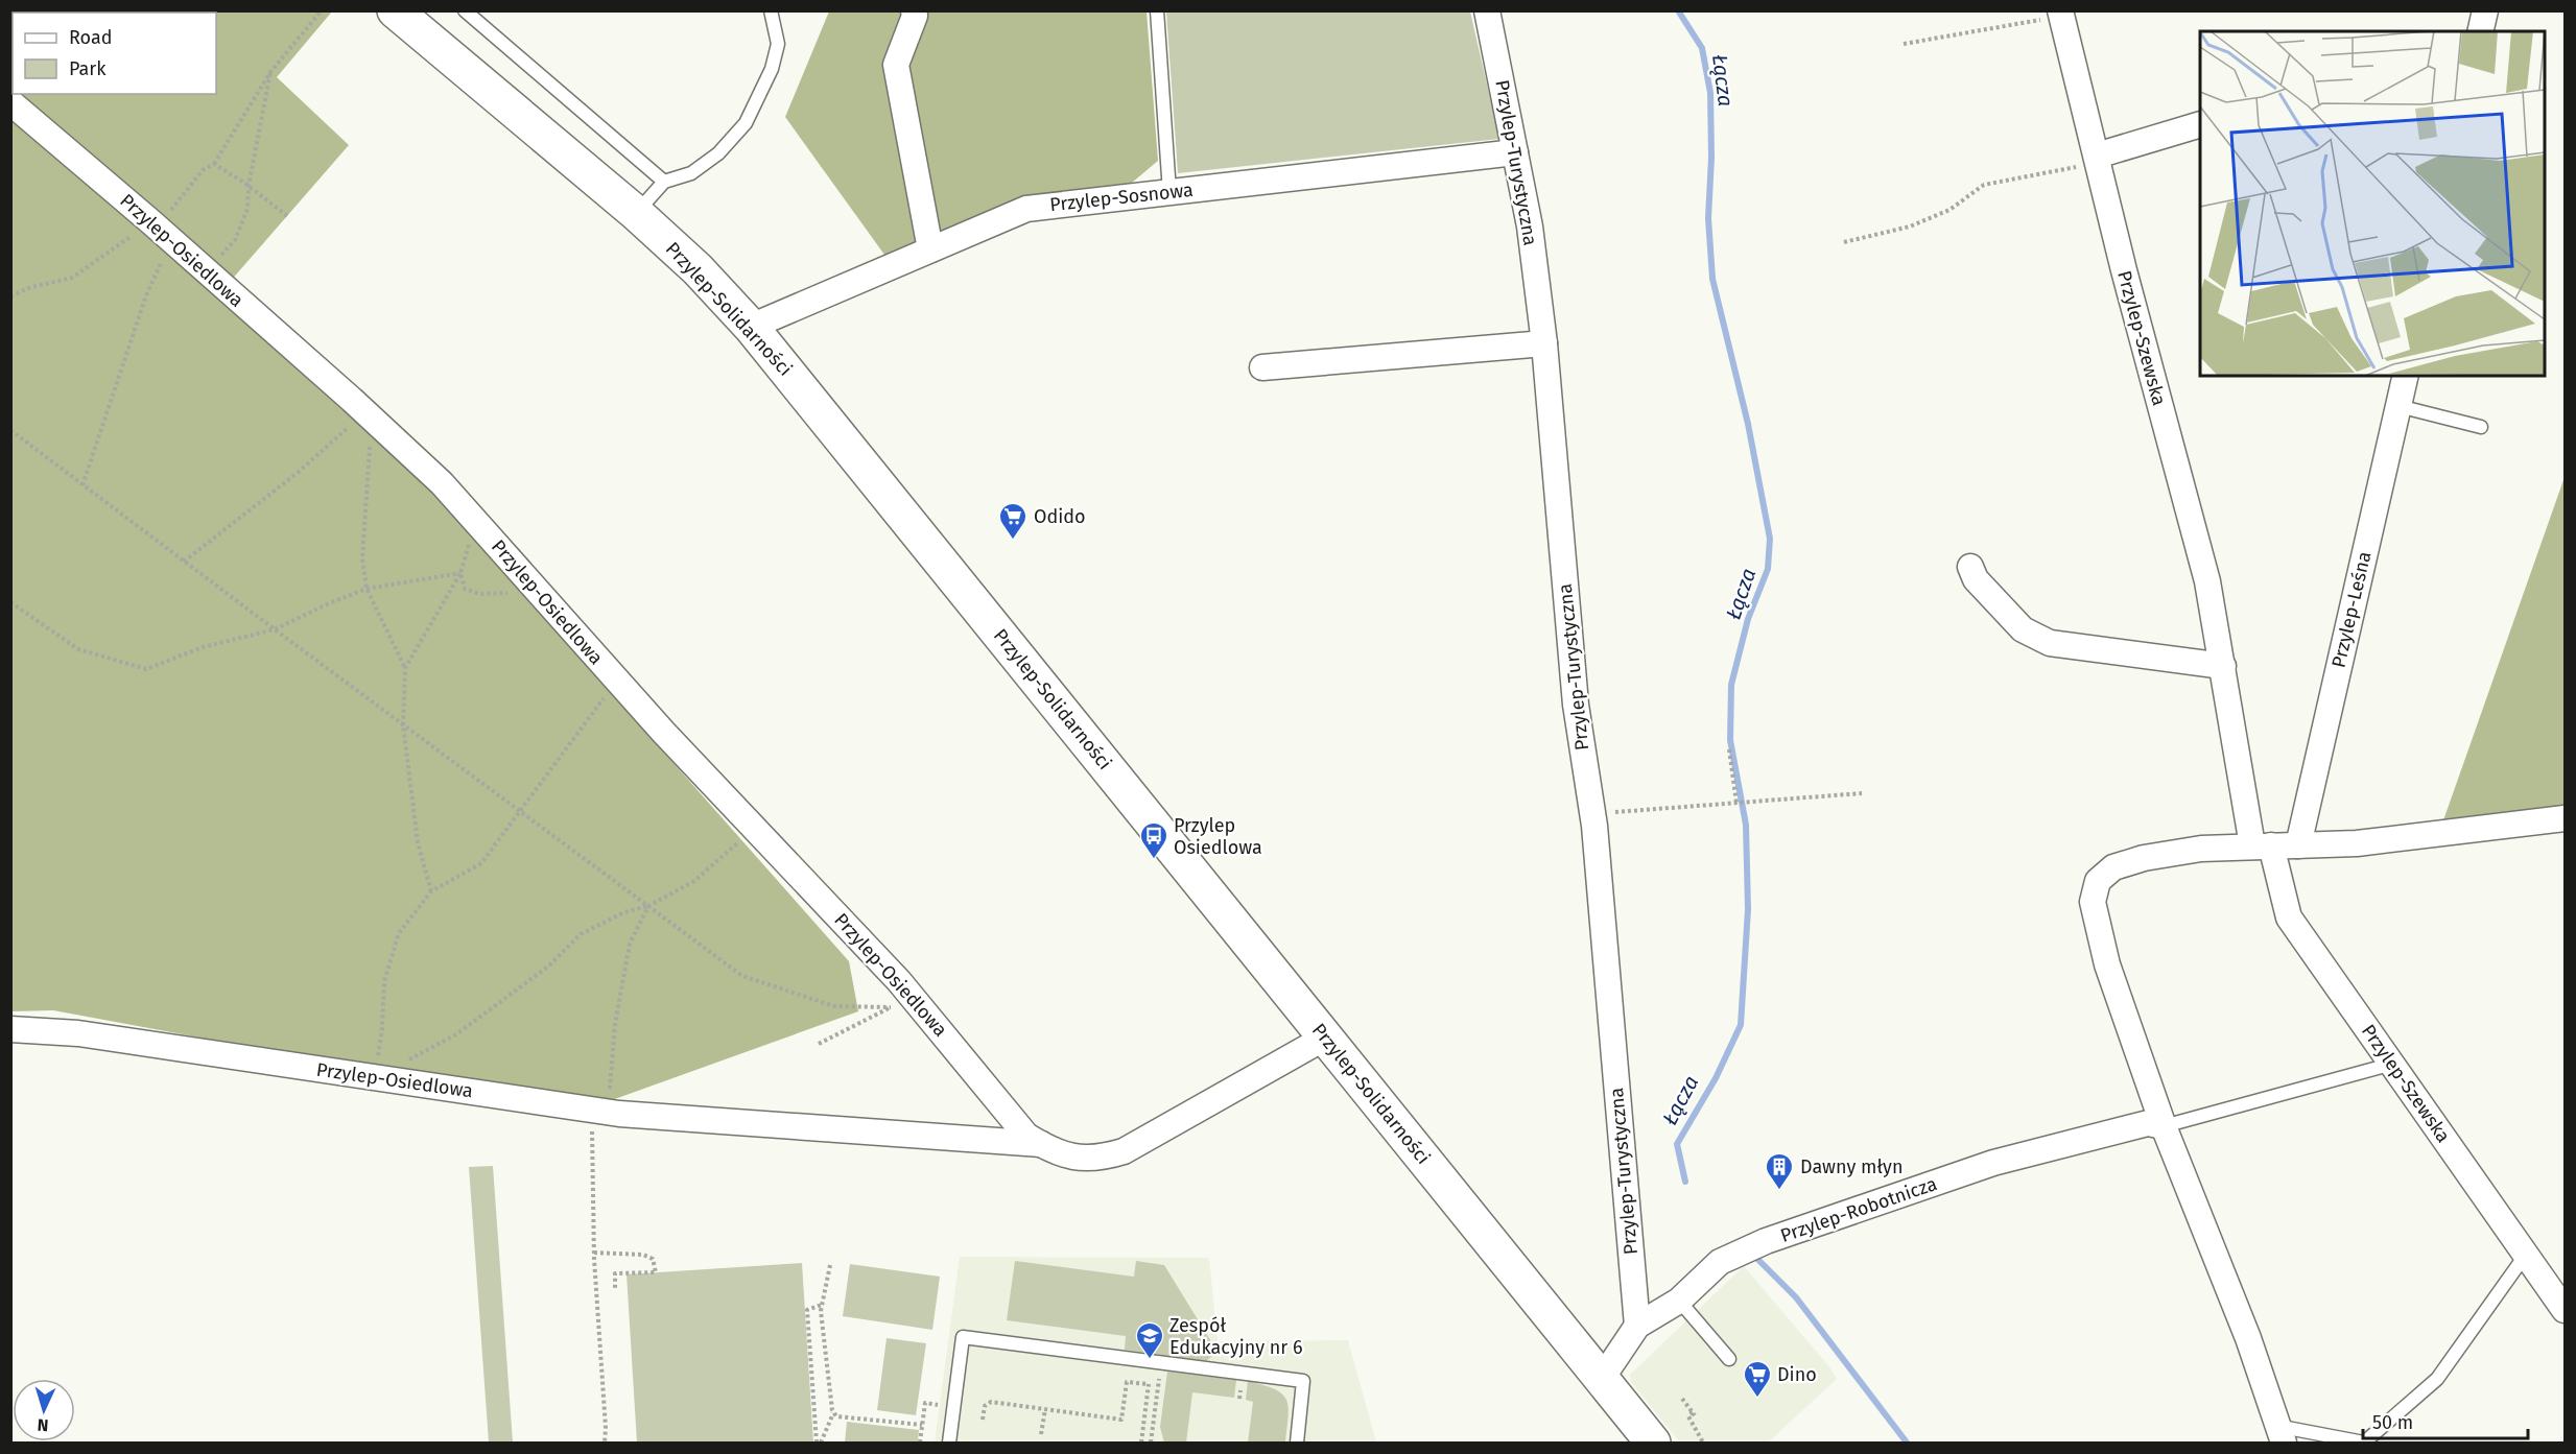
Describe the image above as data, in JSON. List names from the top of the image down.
{
  "streets": {
    "main road": ["Przylep-Solidarności"],
    "street": [
      "Przylep-Turystyczna",
      "Przylep-Sosnowa",
      "Przylep-Osiedlowa",
      "Przylep-Szewska",
      "Przylep-Leśna",
      "Przylep-Robotnicza"
    ]
  },
  "crossings": [
    ["Przylep-Turystyczna", "Przylep-Sosnowa"],
    ["Przylep-Turystyczna", "Przylep-Robotnicza"],
    ["Przylep-Sosnowa", "Przylep-Solidarności"],
    ["Przylep-Osiedlowa", "Przylep-Solidarności"],
    ["Przylep-Solidarności", "Przylep-Robotnicza"]
  ],
  "water": ["Łącza"],
  "places": {
    "supermarket": ["Odido", "Dino"],
    "bus stop": ["Przylep Osiedlowa"],
    "building": ["Dawny młyn"],
    "school or university": ["Zespół Edukacyjny nr 6"]
  },
  "legend": ["Road", "Park"],
  "scale_bar": "50 m",
  "north": "bottom"
}
